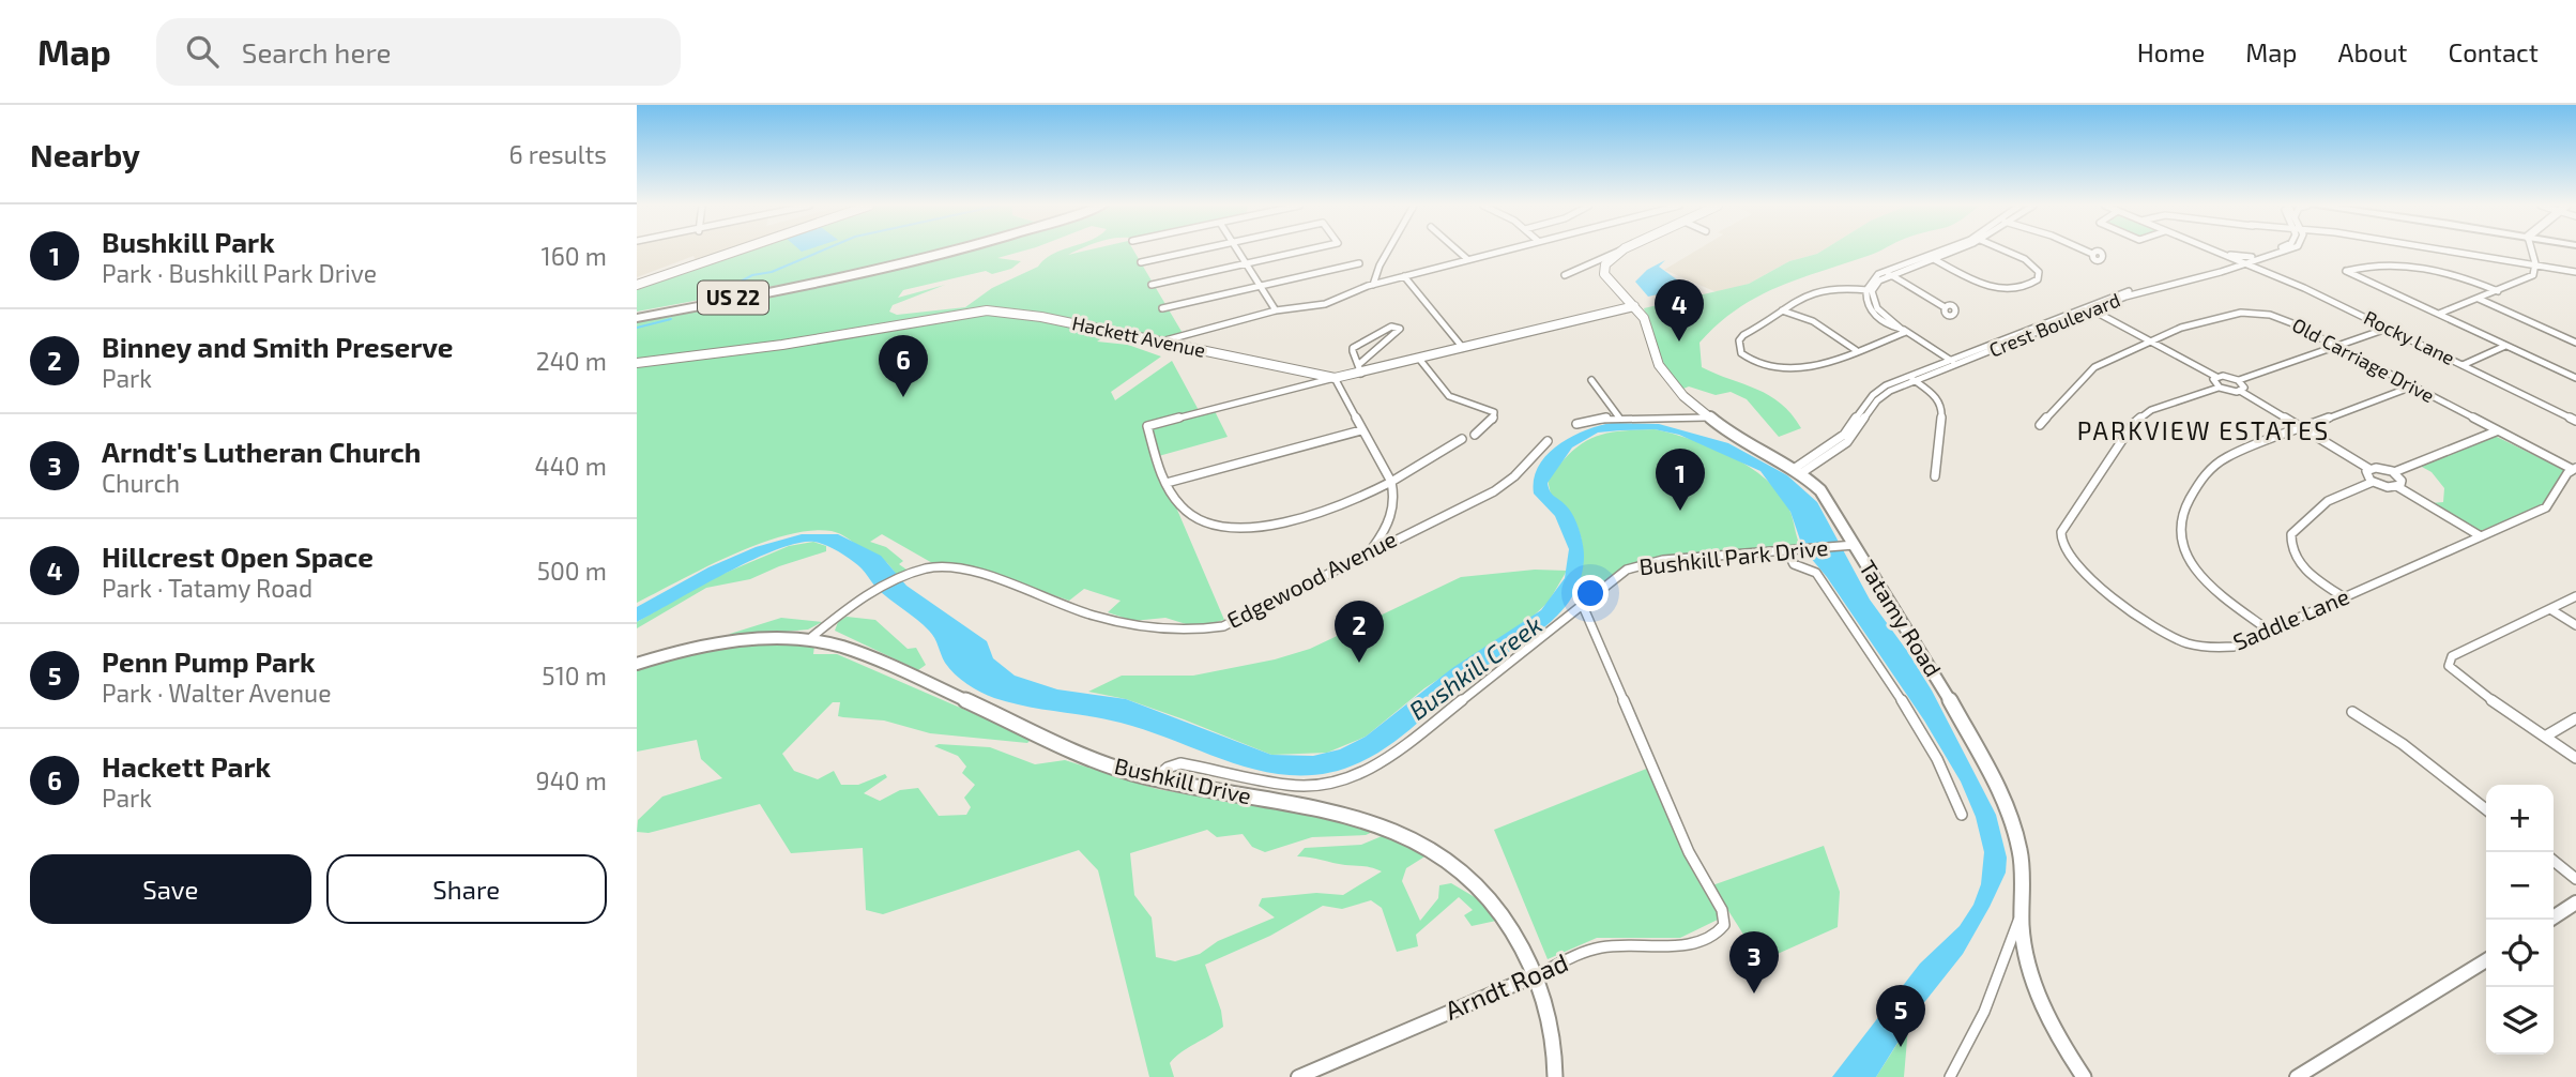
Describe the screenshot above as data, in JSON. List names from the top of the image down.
{
  "streets": {
    "highway": ["US 22"],
    "main road": ["Hackett Avenue", "Tatamy Road", "Bushkill Drive"],
    "street": [
      "Crest Boulevard",
      "Rocky Lane",
      "Old Carriage Drive",
      "Bushkill Park Drive",
      "Edgewood Avenue",
      "Saddle Lane",
      "Arndt Road"
    ]
  },
  "crossings": [
    ["Crest Boulevard", "Rocky Lane"],
    ["Crest Boulevard", "Tatamy Road"],
    ["Hackett Avenue", "Tatamy Road"],
    ["Old Carriage Drive", "Saddle Lane"],
    ["Bushkill Park Drive", "Tatamy Road"],
    ["Bushkill Park Drive", "Bushkill Drive"],
    ["Bushkill Park Drive", "Arndt Road"],
    ["Edgewood Avenue", "Bushkill Drive"],
    ["Bushkill Drive", "Arndt Road"]
  ],
  "districts": ["PARKVIEW ESTATES"],
  "water": ["Bushkill Creek"],
  "page": {
    "header": "Map",
    "search": "Search here",
    "nav": [
      "Home",
      "Map",
      "About",
      "Contact"
    ],
    "heading": ["Nearby", "6 results"],
    "list": [
      {
        "mark": "1",
        "name": "Bushkill Park",
        "note": "Park · Bushkill Park Drive",
        "value": "160 m"
      },
      {
        "mark": "2",
        "name": "Binney and Smith Preserve",
        "note": "Park",
        "value": "240 m"
      },
      {
        "mark": "3",
        "name": "Arndt's Lutheran Church",
        "note": "Church",
        "value": "440 m"
      },
      {
        "mark": "4",
        "name": "Hillcrest Open Space",
        "note": "Park · Tatamy Road",
        "value": "500 m"
      },
      {
        "mark": "5",
        "name": "Penn Pump Park",
        "note": "Park · Walter Avenue",
        "value": "510 m"
      },
      {
        "mark": "6",
        "name": "Hackett Park",
        "note": "Park",
        "value": "940 m"
      }
    ],
    "pins": [
      "4",
      "6",
      "1",
      "2",
      "3",
      "5"
    ],
    "map_buttons": ["+", "−"],
    "buttons": ["Save", "Share"]
  }
}
